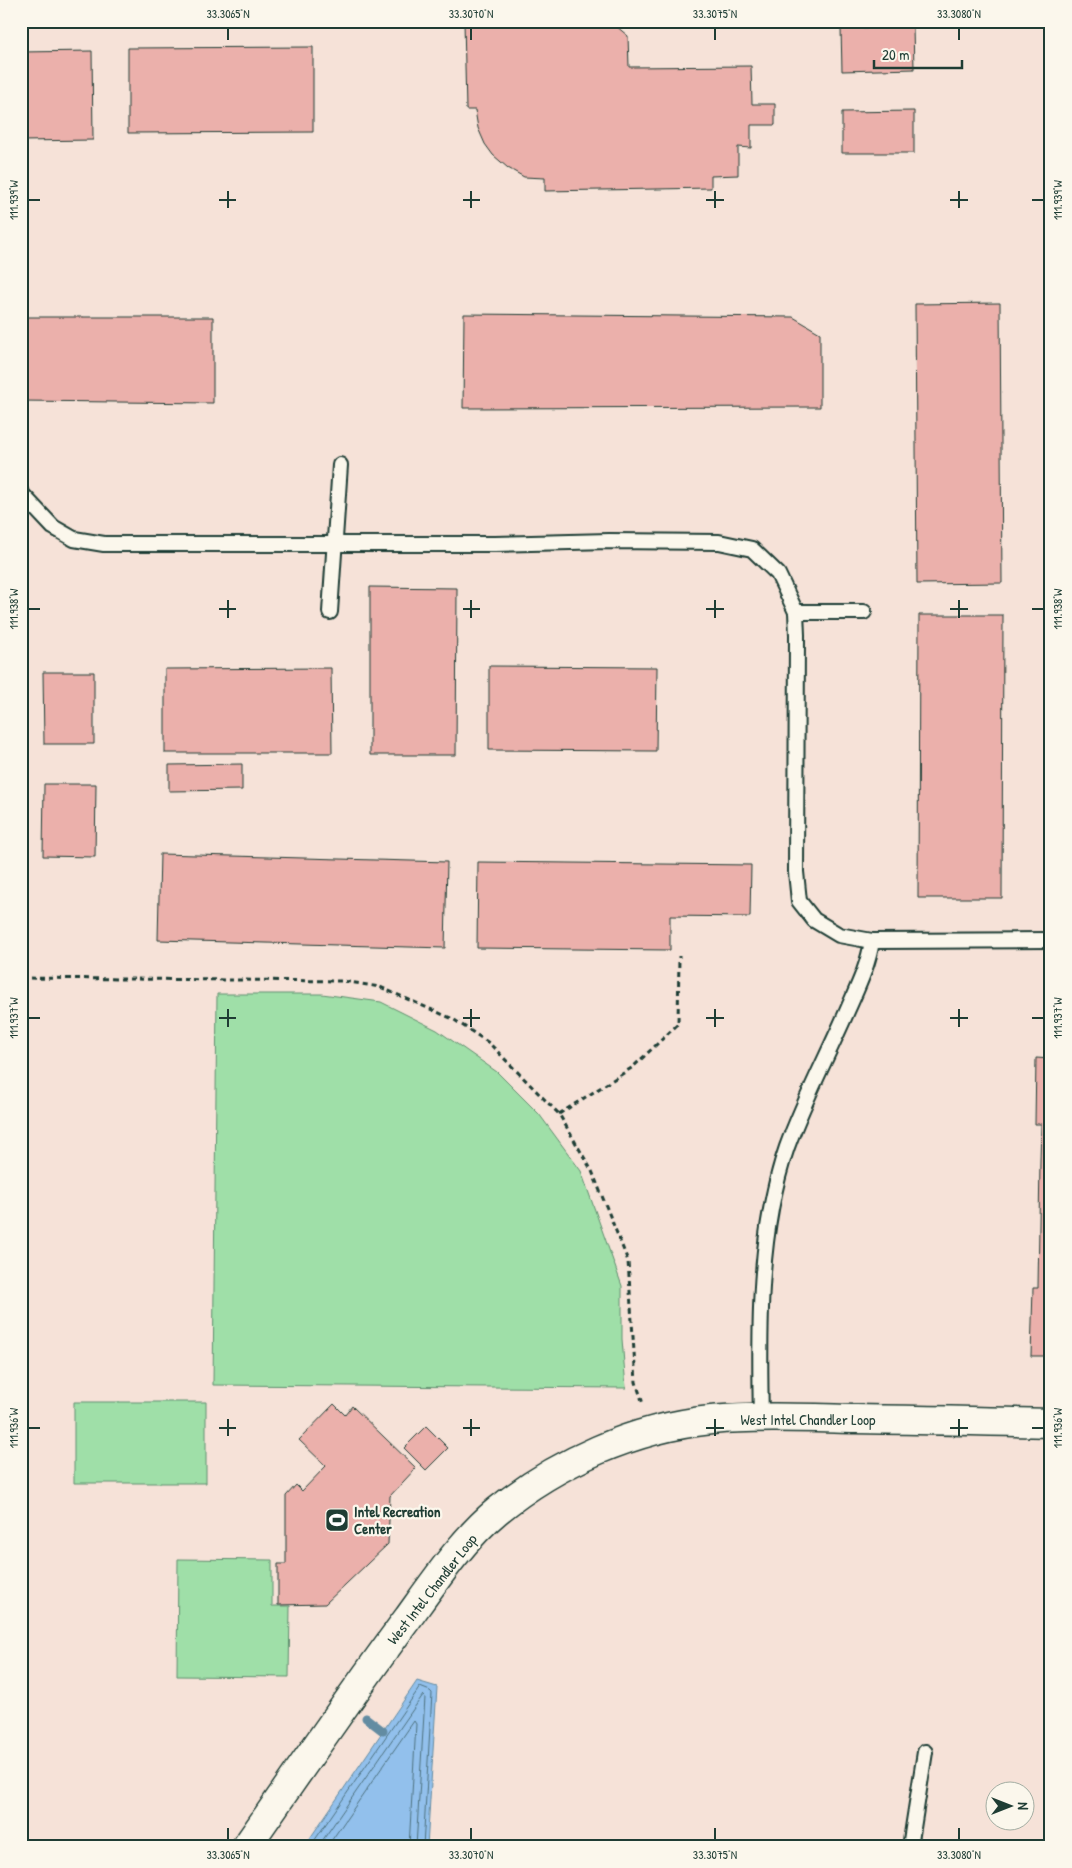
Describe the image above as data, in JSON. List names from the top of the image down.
{
  "streets": {
    "street": ["West Intel Chandler Loop"]
  },
  "places": {
    "sports": ["Intel Recreation Center"]
  },
  "scale_bar": "20 m",
  "north": "right",
  "coordinates": [
    "33.3065°N",
    "33.3070°N",
    "33.3075°N",
    "33.3080°N",
    "111.939°W",
    "111.938°W",
    "111.937°W",
    "111.936°W"
  ]
}
